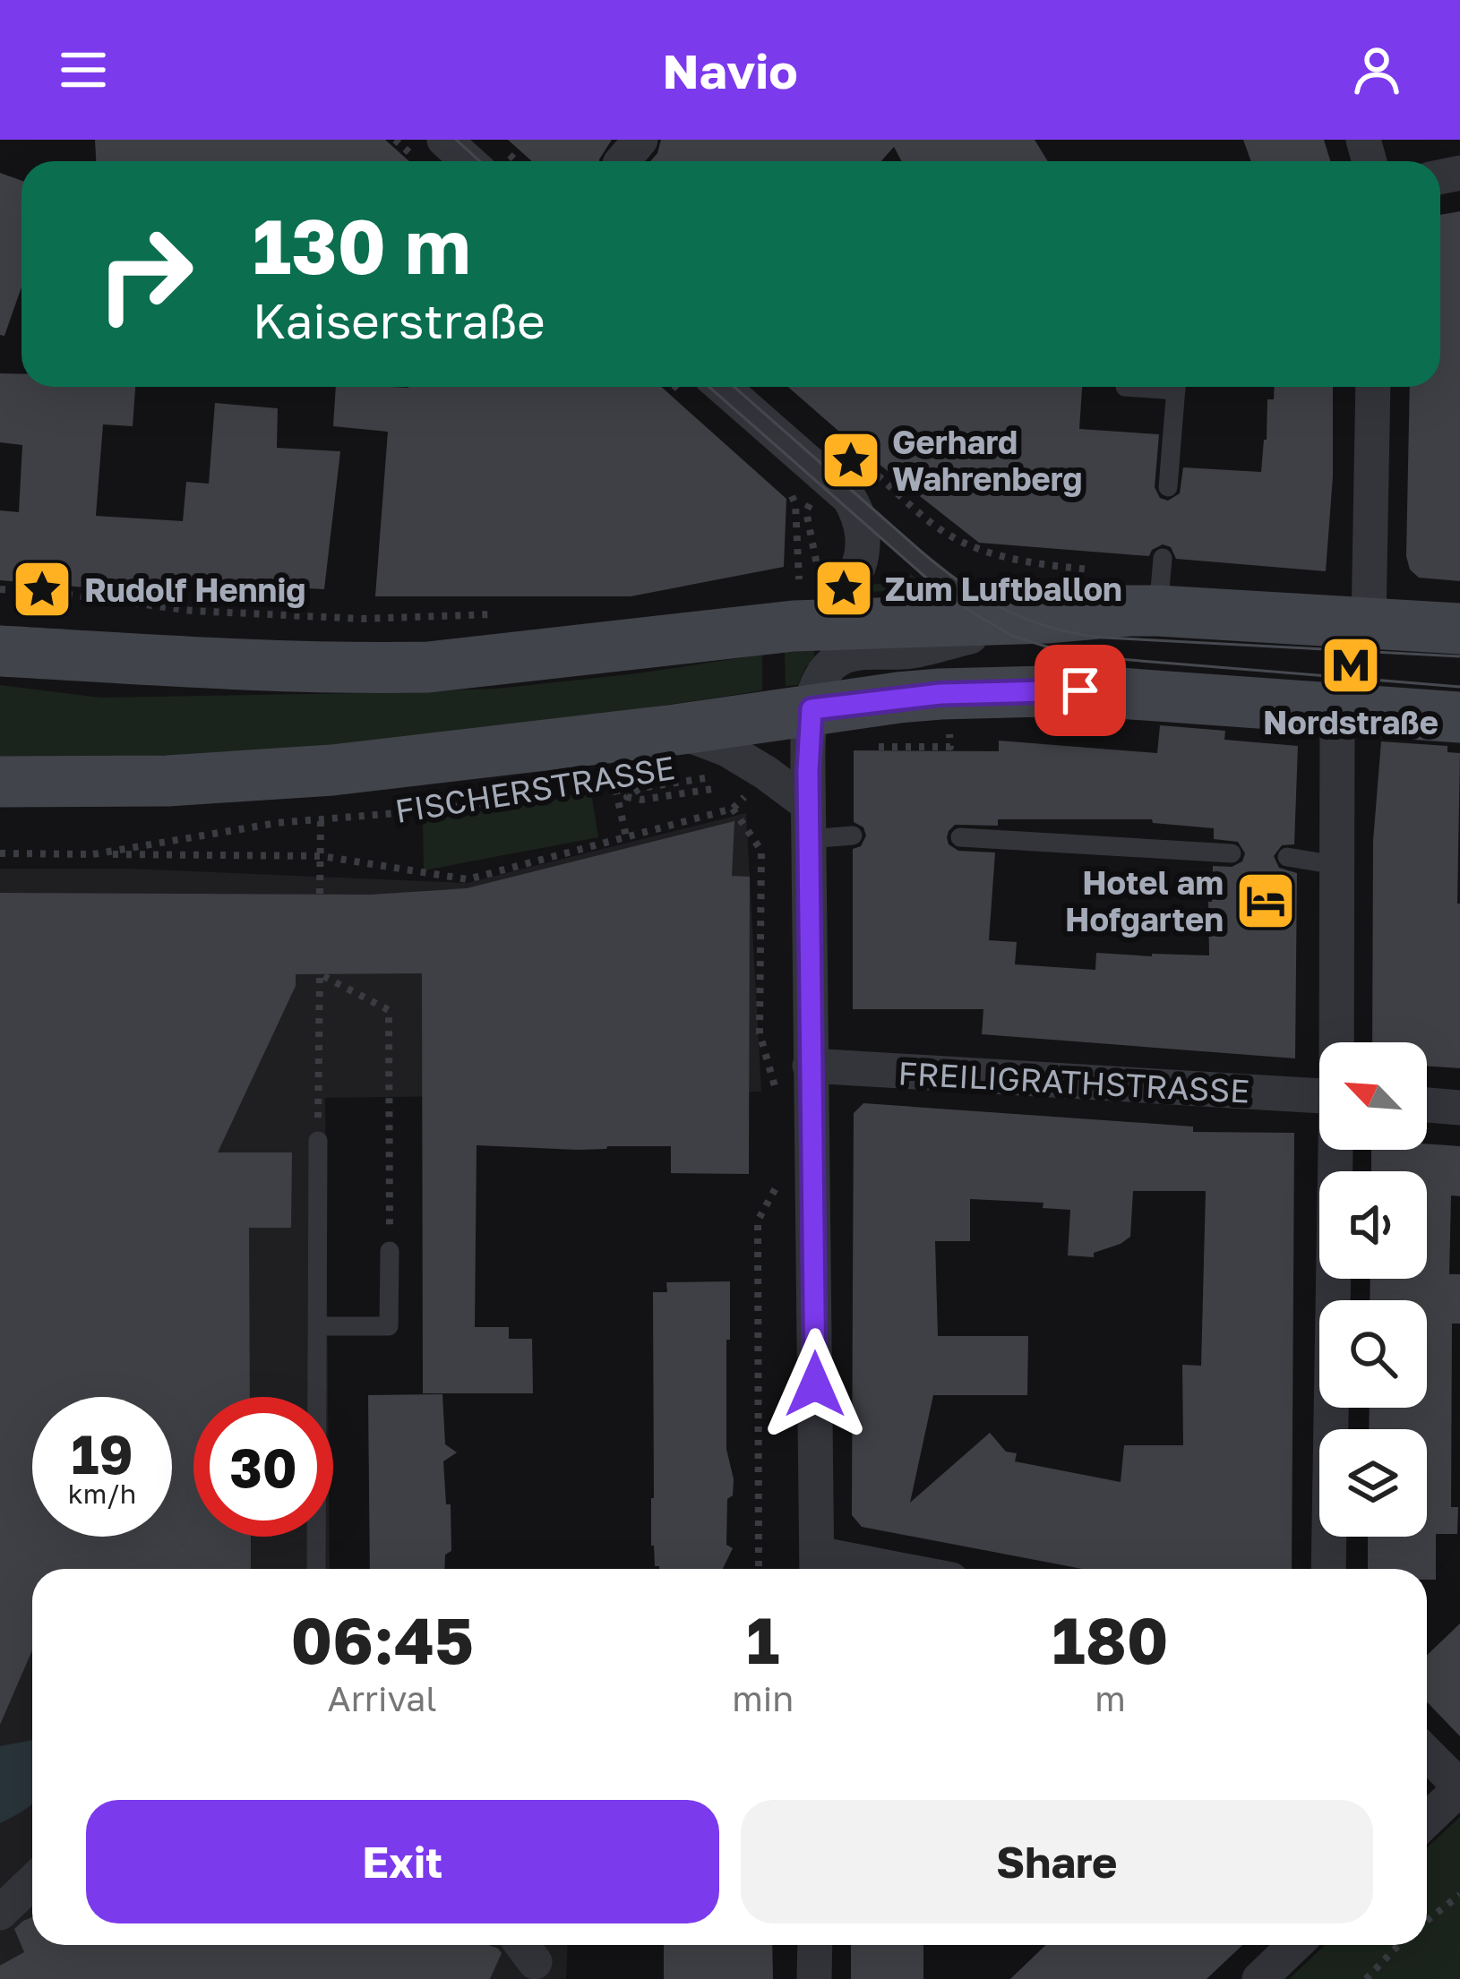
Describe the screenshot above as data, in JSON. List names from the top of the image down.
{
  "streets": {
    "main road": ["FISCHERSTRASSE"],
    "street": ["FREILIGRATHSTRASSE"]
  },
  "places": {
    "place": ["Gerhard Wahrenberg", "Zum Luftballon", "Rudolf Hennig"],
    "metro station": ["Nordstraße"],
    "hotel": ["Hotel am Hofgarten"]
  },
  "north": "top left",
  "page": {
    "header": "Navio",
    "turn": ["130 m", "Kaiserstraße"],
    "speed": "19 km/h",
    "limit": "30",
    "eta": [
      "06:45",
      "Arrival",
      "1",
      "min",
      "180",
      "m"
    ],
    "buttons": ["Exit", "Share"]
  }
}
